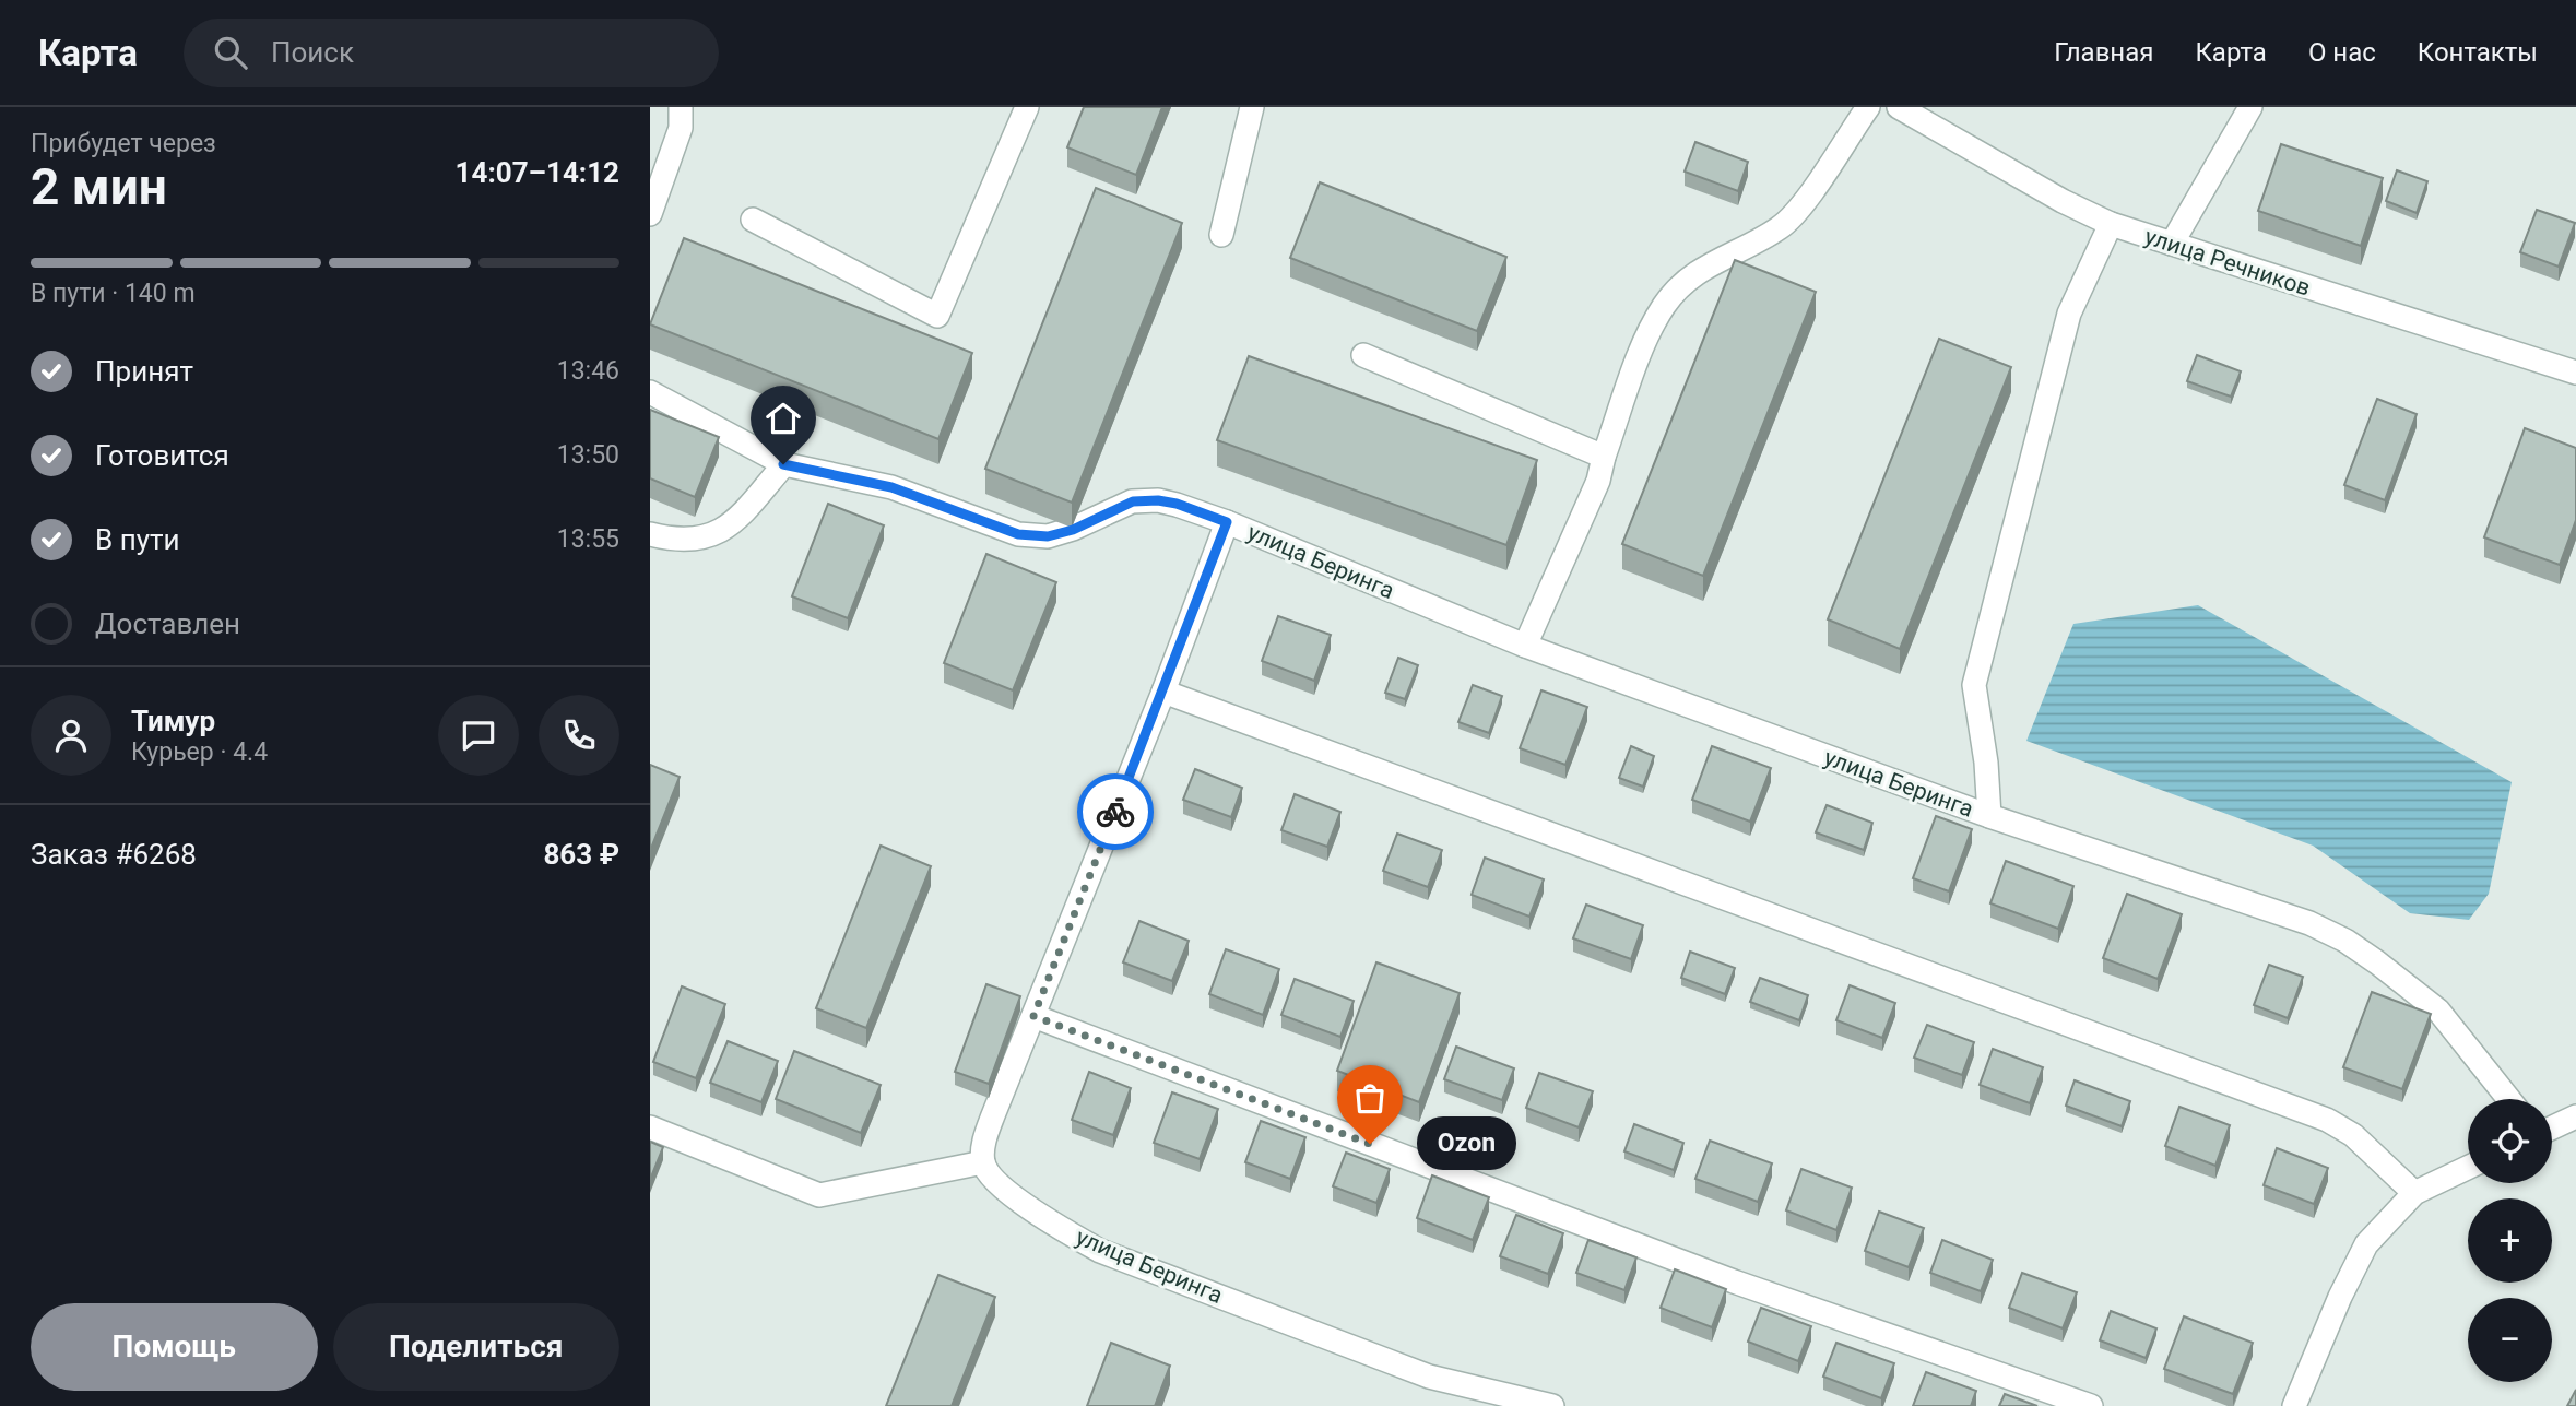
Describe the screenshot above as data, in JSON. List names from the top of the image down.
{
  "streets": {
    "street": ["улица Речников", "улица Беринга"]
  },
  "places": ["Ozon"],
  "page": {
    "header": "Карта",
    "search": "Поиск",
    "nav": [
      "Главная",
      "Карта",
      "О нас",
      "Контакты"
    ],
    "heading": ["2 мин", "Прибудет через", "14:07–14:12"],
    "panel": [
      "Тимур",
      "Курьер · 4.4",
      "Заказ #6268",
      "863 ₽"
    ],
    "bar": "В пути · 140 m",
    "list": [
      ["Принят", "13:46"],
      ["Готовится", "13:50"],
      ["В пути", "13:55"],
      "Доставлен"
    ],
    "map_buttons": ["+", "−"],
    "bubble": "Ozon",
    "buttons": ["Помощь", "Поделиться"]
  }
}
